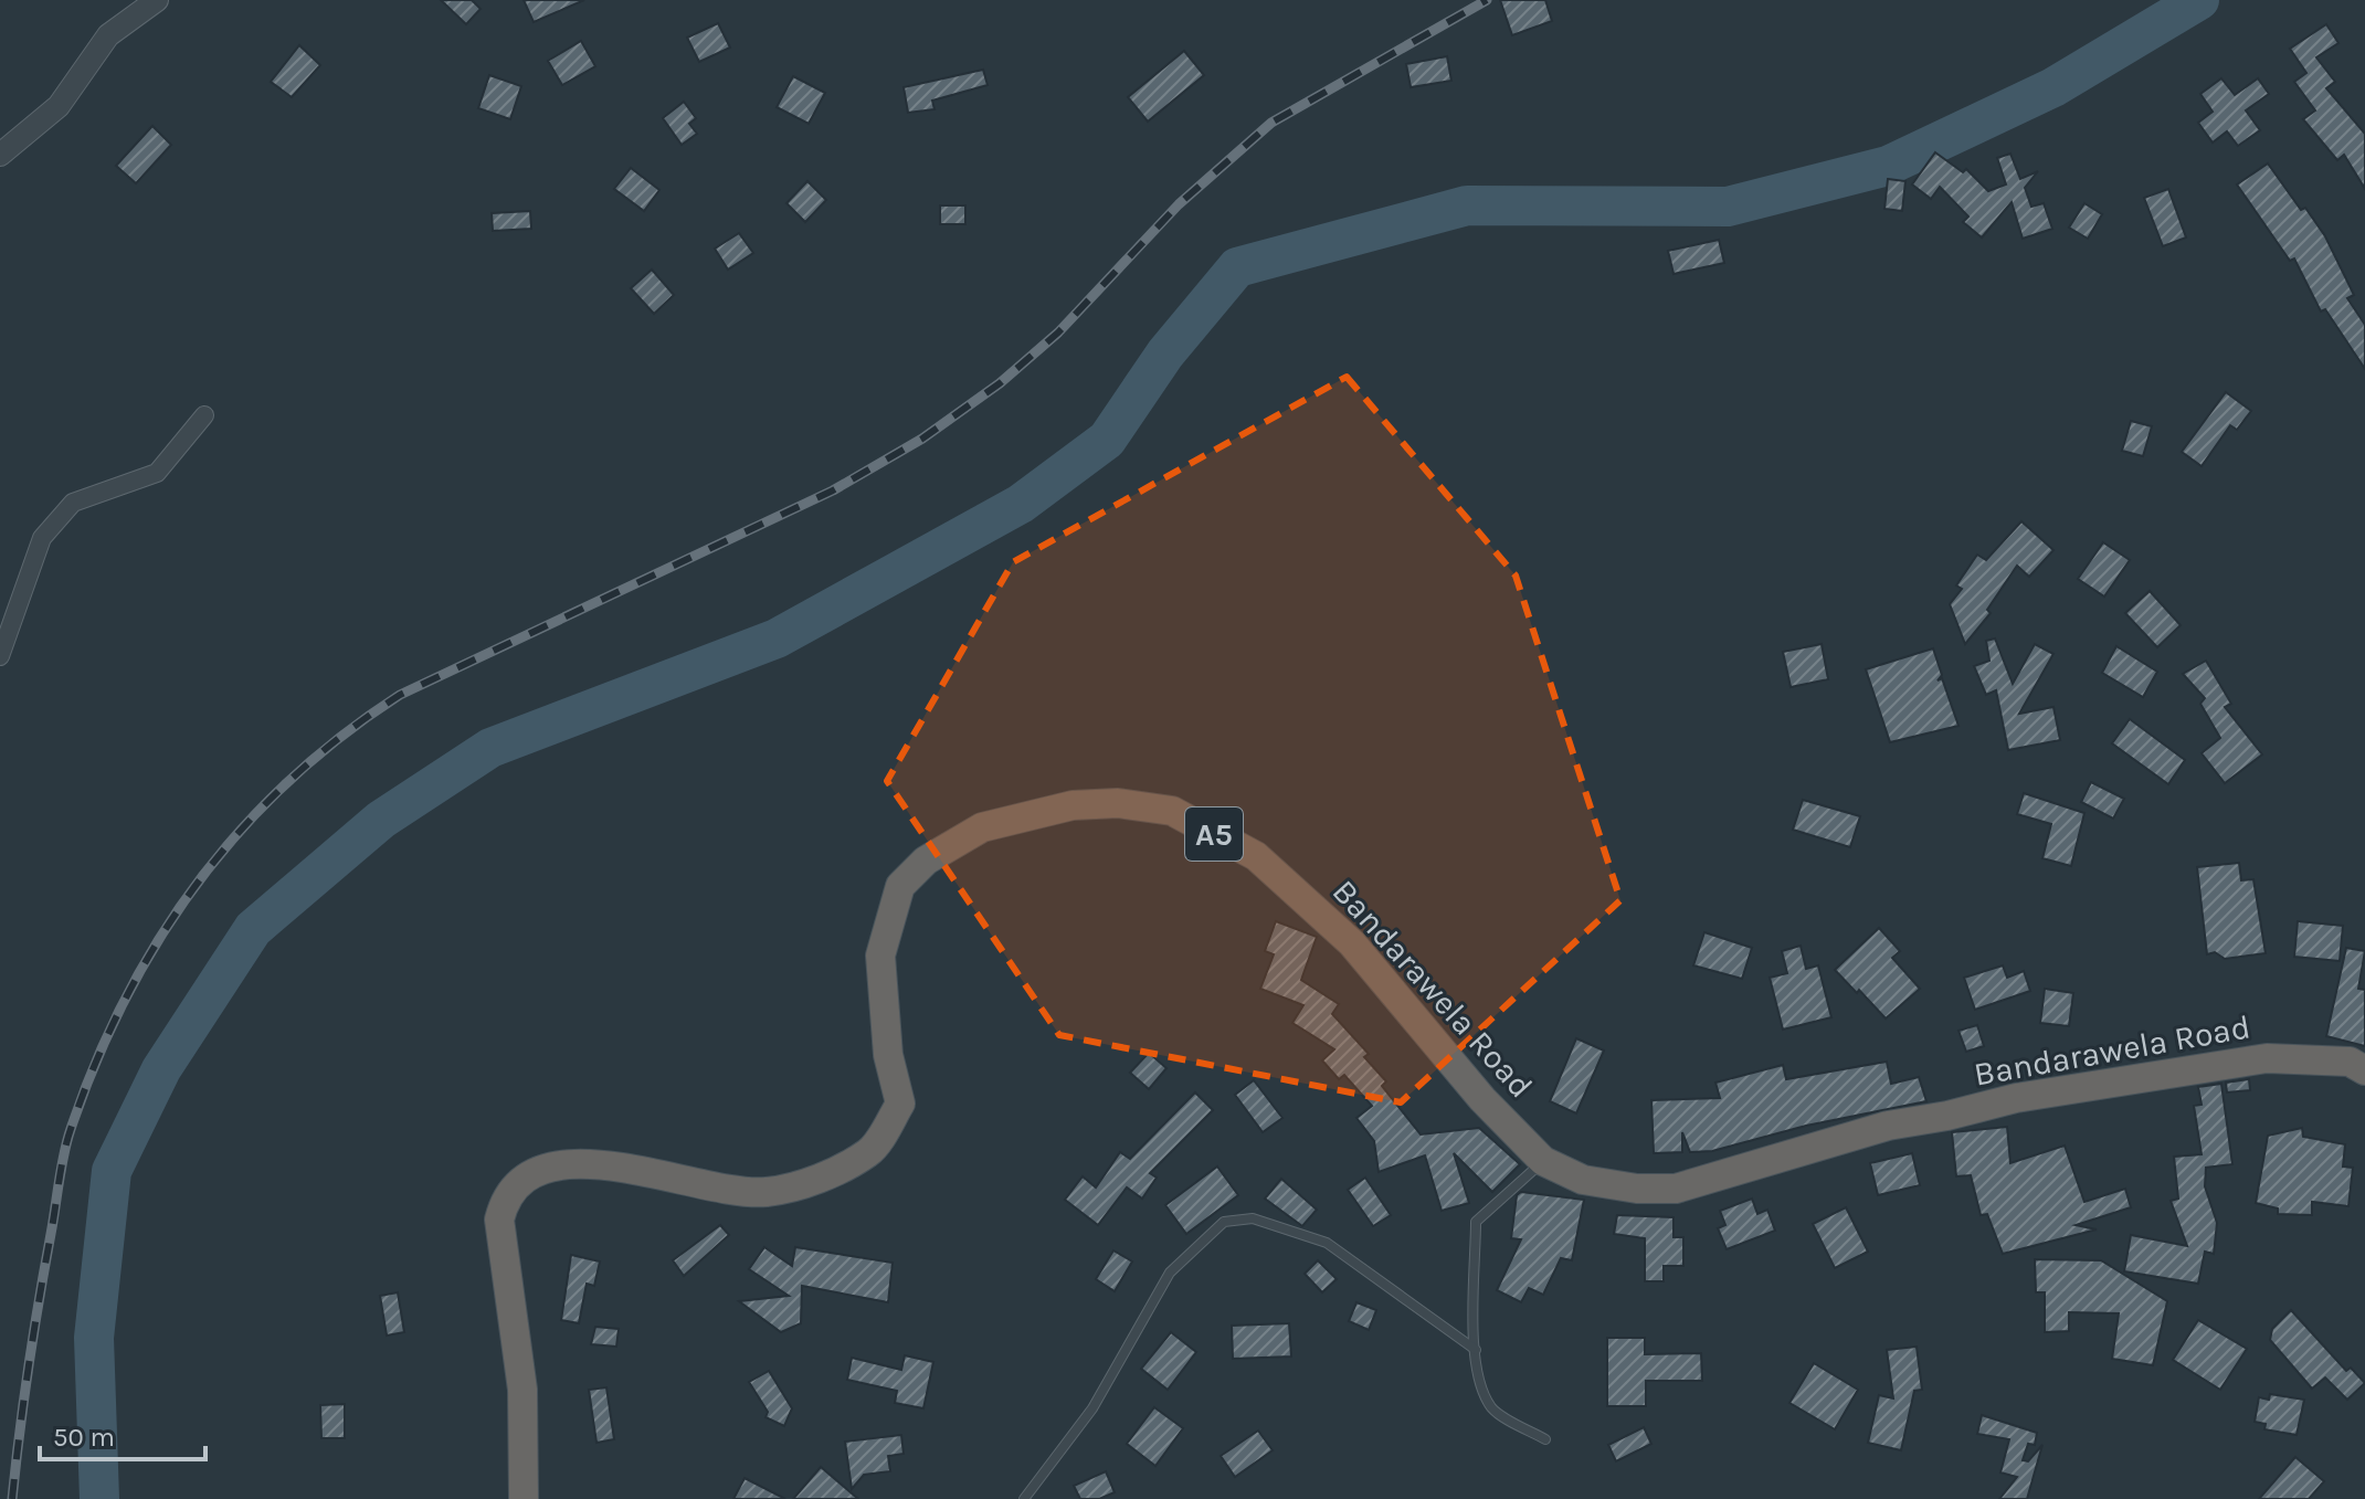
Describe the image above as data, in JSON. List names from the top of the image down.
{
  "streets": {
    "highway": ["A5", "Bandarawela Road"]
  },
  "scale_bar": "50 m"
}
